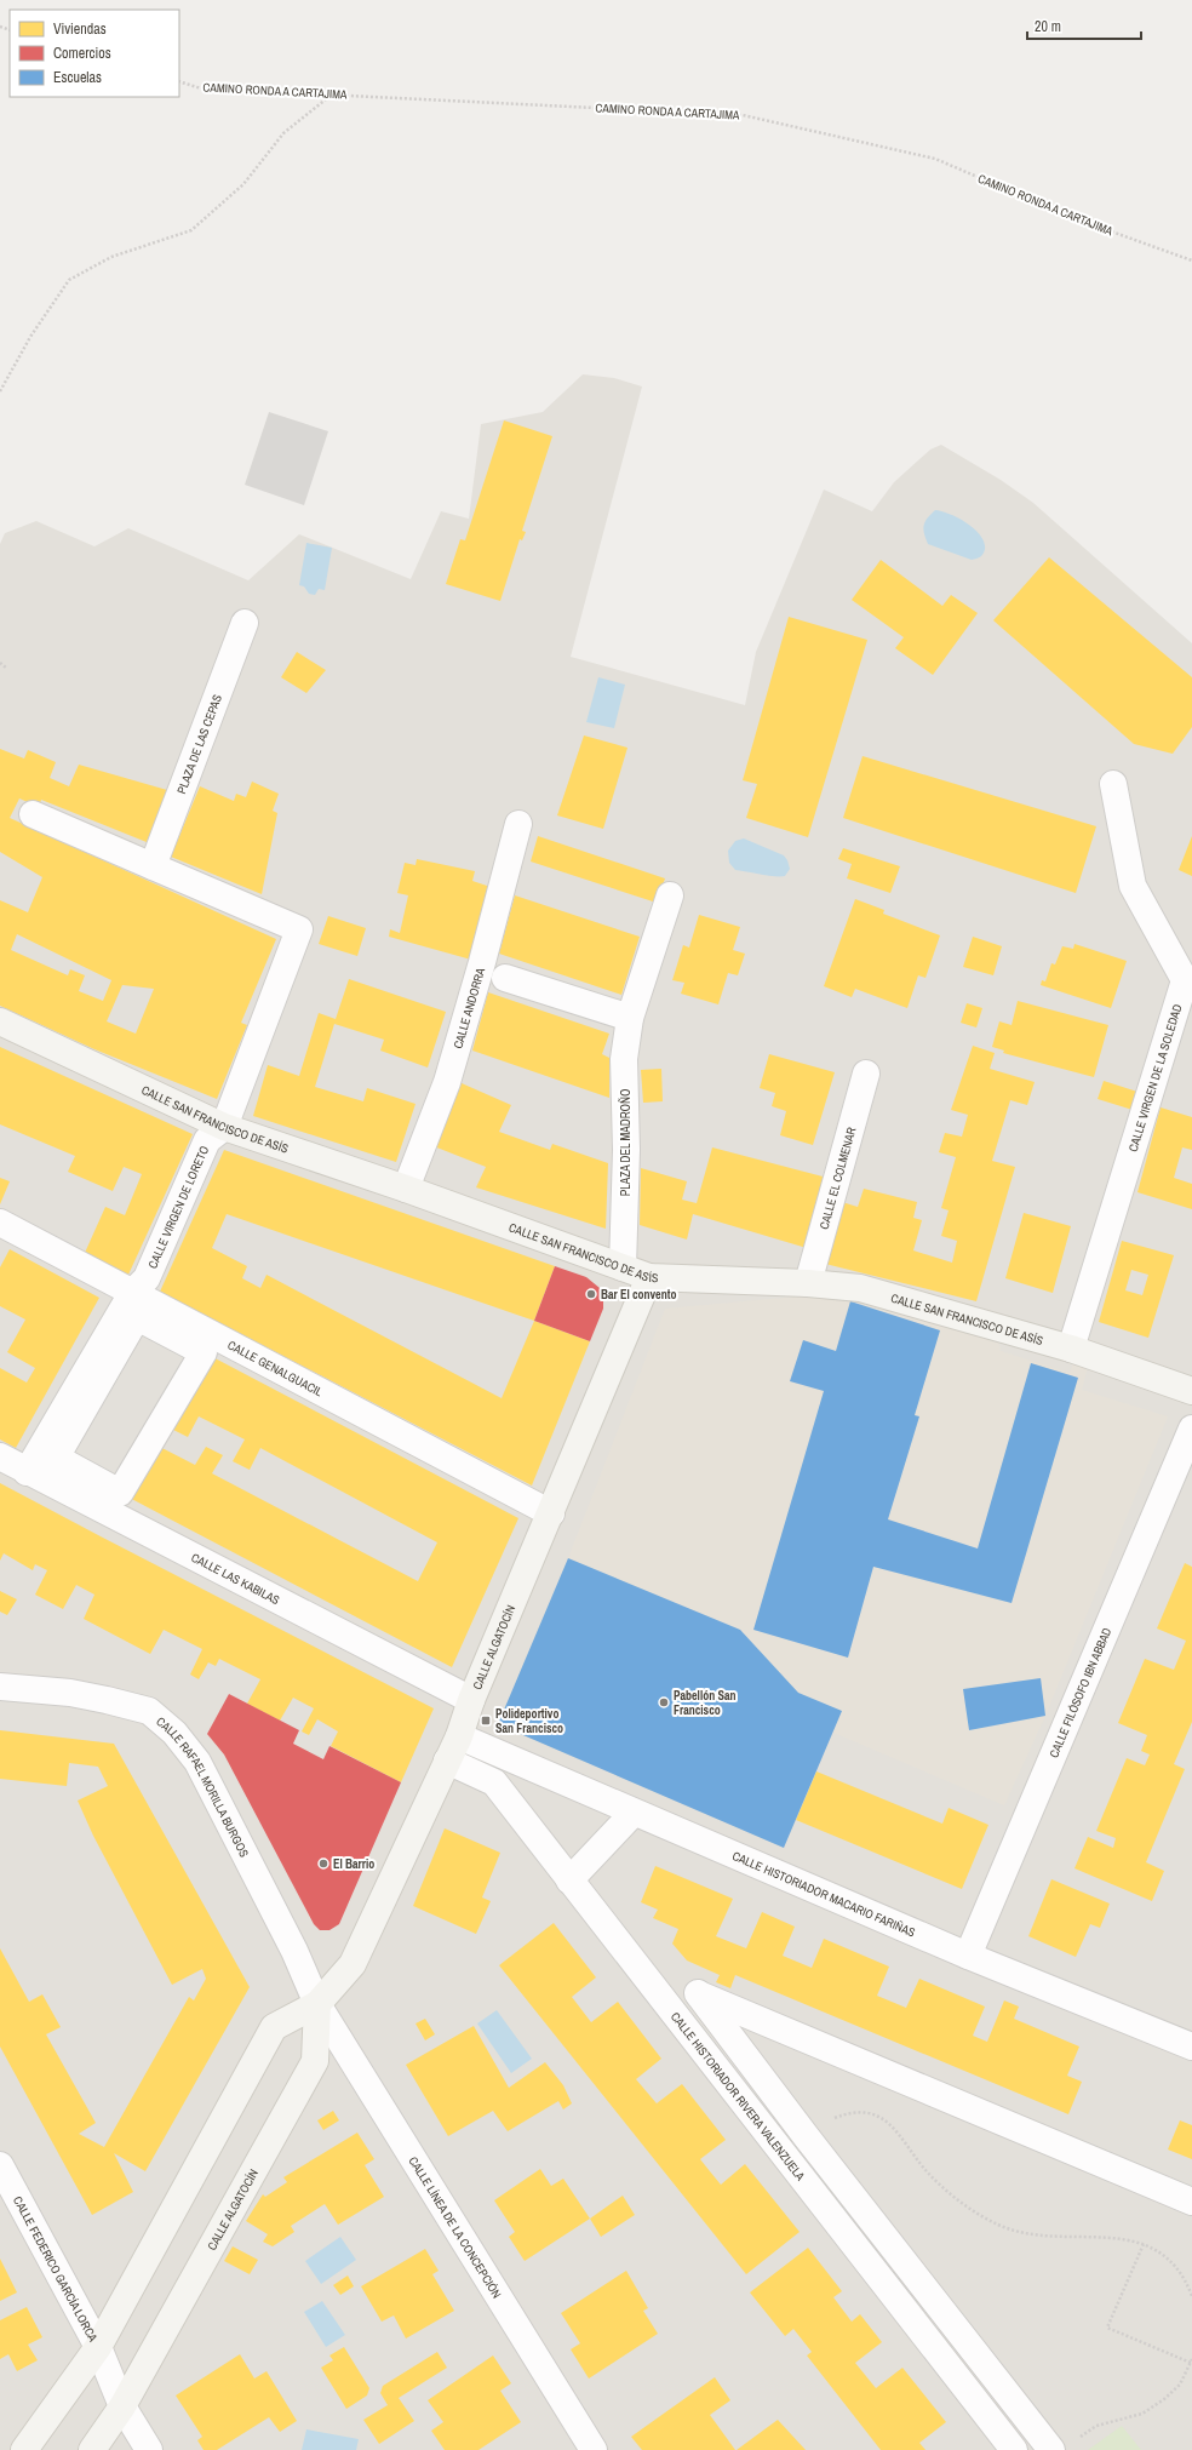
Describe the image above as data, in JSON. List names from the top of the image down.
{
  "streets": {
    "street": [
      "PLAZA DE LAS CEPAS",
      "CALLE ANDORRA",
      "CALLE VIRGEN DE LA SOLEDAD",
      "CALLE SAN FRANCISCO DE ASÍS",
      "PLAZA DEL MADROÑO",
      "CALLE EL COLMENAR",
      "CALLE VIRGEN DE LORETO",
      "CALLE GENALGUACIL",
      "CALLE LAS KABILAS",
      "CALLE ALGATOCÍN",
      "CALLE FILÓSOFO IBN ABBAD",
      "CALLE RAFAEL MORILLA BURGOS",
      "CALLE HISTORIADOR MACARIO FARIÑAS",
      "CALLE HISTORIADOR RIVERA VALENZUELA",
      "CALLE LÍNEA DE LA CONCEPCIÓN",
      "CALLE FEDERICO GARCÍA LORCA"
    ],
    "path": ["CAMINO RONDA A CARTAJIMA"]
  },
  "crossings": [
    ["PLAZA DE LAS CEPAS", "CALLE VIRGEN DE LORETO"],
    ["CALLE ANDORRA", "CALLE SAN FRANCISCO DE ASÍS"],
    ["CALLE VIRGEN DE LA SOLEDAD", "CALLE SAN FRANCISCO DE ASÍS"],
    ["CALLE SAN FRANCISCO DE ASÍS", "PLAZA DEL MADROÑO"],
    ["CALLE SAN FRANCISCO DE ASÍS", "CALLE EL COLMENAR"],
    ["CALLE SAN FRANCISCO DE ASÍS", "CALLE VIRGEN DE LORETO"],
    ["CALLE SAN FRANCISCO DE ASÍS", "CALLE ALGATOCÍN"],
    ["CALLE VIRGEN DE LORETO", "CALLE GENALGUACIL"],
    ["CALLE VIRGEN DE LORETO", "CALLE LAS KABILAS"],
    ["CALLE GENALGUACIL", "CALLE ALGATOCÍN"],
    ["CALLE LAS KABILAS", "CALLE ALGATOCÍN"],
    ["CALLE ALGATOCÍN", "CALLE RAFAEL MORILLA BURGOS"],
    ["CALLE ALGATOCÍN", "CALLE HISTORIADOR MACARIO FARIÑAS"],
    ["CALLE ALGATOCÍN", "CALLE HISTORIADOR RIVERA VALENZUELA"],
    ["CALLE ALGATOCÍN", "CALLE LÍNEA DE LA CONCEPCIÓN"],
    ["CALLE ALGATOCÍN", "CALLE FEDERICO GARCÍA LORCA"],
    ["CALLE FILÓSOFO IBN ABBAD", "CALLE HISTORIADOR MACARIO FARIÑAS"],
    ["CALLE RAFAEL MORILLA BURGOS", "CALLE LÍNEA DE LA CONCEPCIÓN"]
  ],
  "places": {
    "other": ["Bar El convento", "Pabellón San Francisco", "El Barrio"],
    "transit": ["Polideportivo San Francisco"]
  },
  "legend": ["Viviendas", "Comercios", "Escuelas"],
  "scale_bar": "20 m"
}
